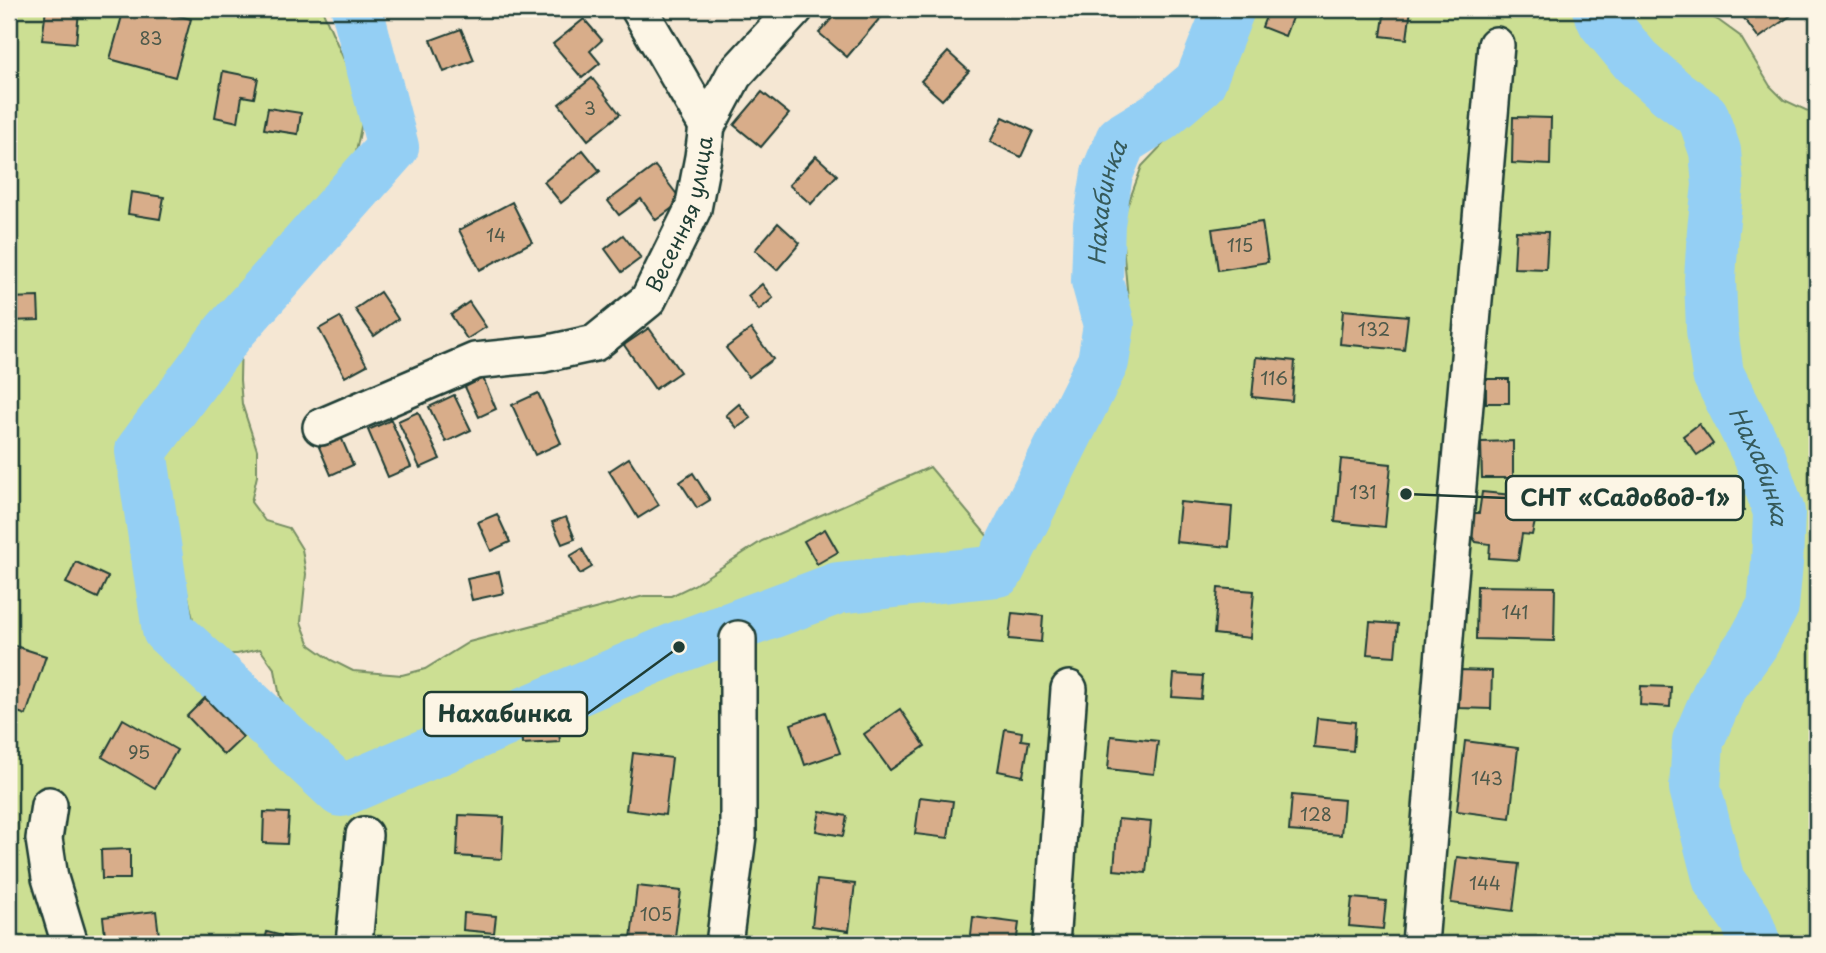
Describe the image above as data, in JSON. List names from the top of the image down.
{
  "streets": {
    "street": ["Весенняя улица"]
  },
  "water": ["Нахабинка"],
  "places": ["СНТ «Садовод-1»", "Нахабинка"],
  "house_numbers": [
    "83",
    "3",
    "14",
    "115",
    "132",
    "116",
    "131",
    "141",
    "95",
    "143",
    "128",
    "144",
    "105"
  ]
}
